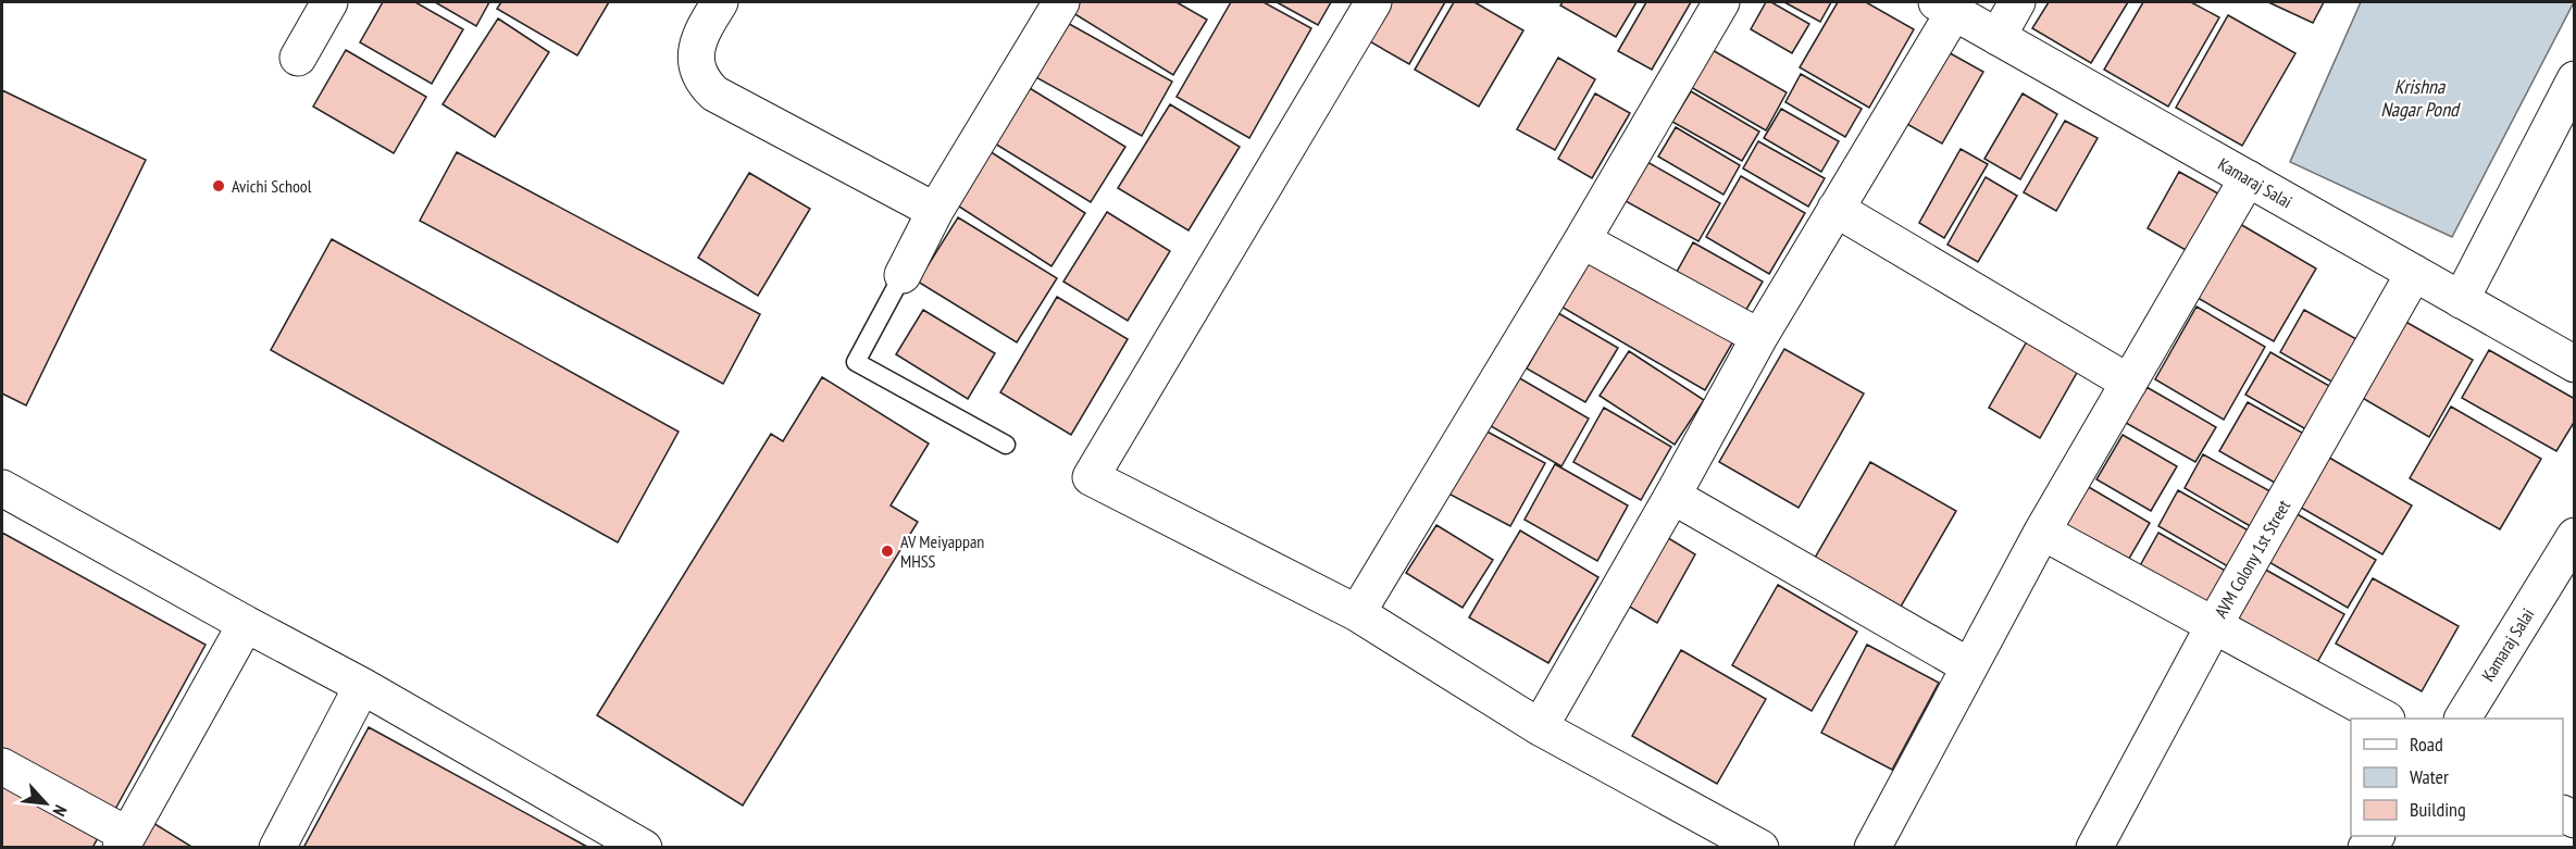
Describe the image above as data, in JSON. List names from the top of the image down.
{
  "streets": {
    "street": ["Kamaraj Salai", "AVM Colony 1st Street"]
  },
  "crossings": [
    ["Kamaraj Salai", "AVM Colony 1st Street"]
  ],
  "water": ["Krishna Nagar Pond"],
  "places": ["Avichi School", "AV Meiyappan MHSS"],
  "legend": ["Road", "Water", "Building"],
  "north": "bottom right"
}
